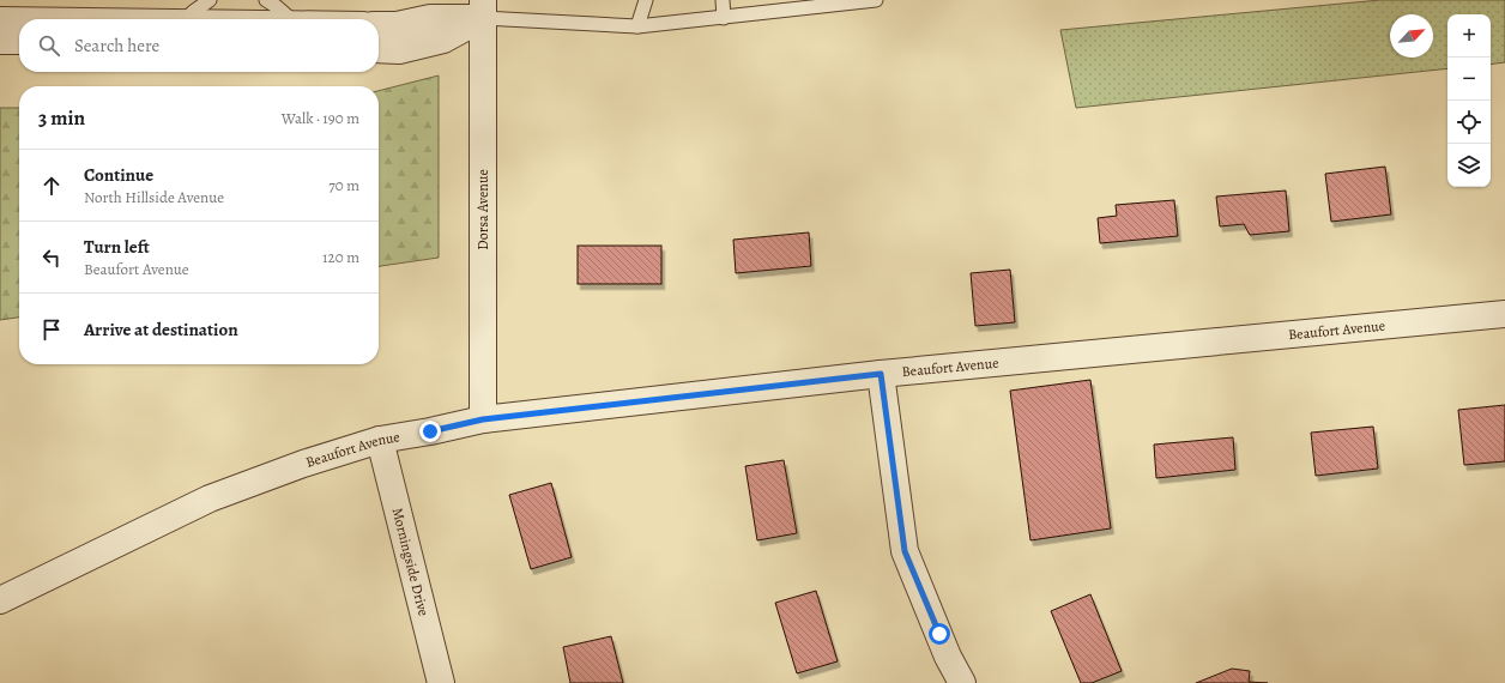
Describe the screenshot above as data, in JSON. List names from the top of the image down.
{
  "streets": {
    "street": ["Dorsa Avenue", "Beaufort Avenue", "Morningside Drive"]
  },
  "crossings": [
    ["Dorsa Avenue", "Beaufort Avenue"],
    ["Beaufort Avenue", "Morningside Drive"]
  ],
  "north": "top right",
  "page": {
    "map_buttons": ["+", "−"],
    "search": "Search here",
    "heading": ["3 min", "Walk · 190 m"],
    "list": [
      ["Continue", "North Hillside Avenue", "70 m"],
      ["Turn left", "Beaufort Avenue", "120 m"],
      "Arrive at destination"
    ]
  }
}
